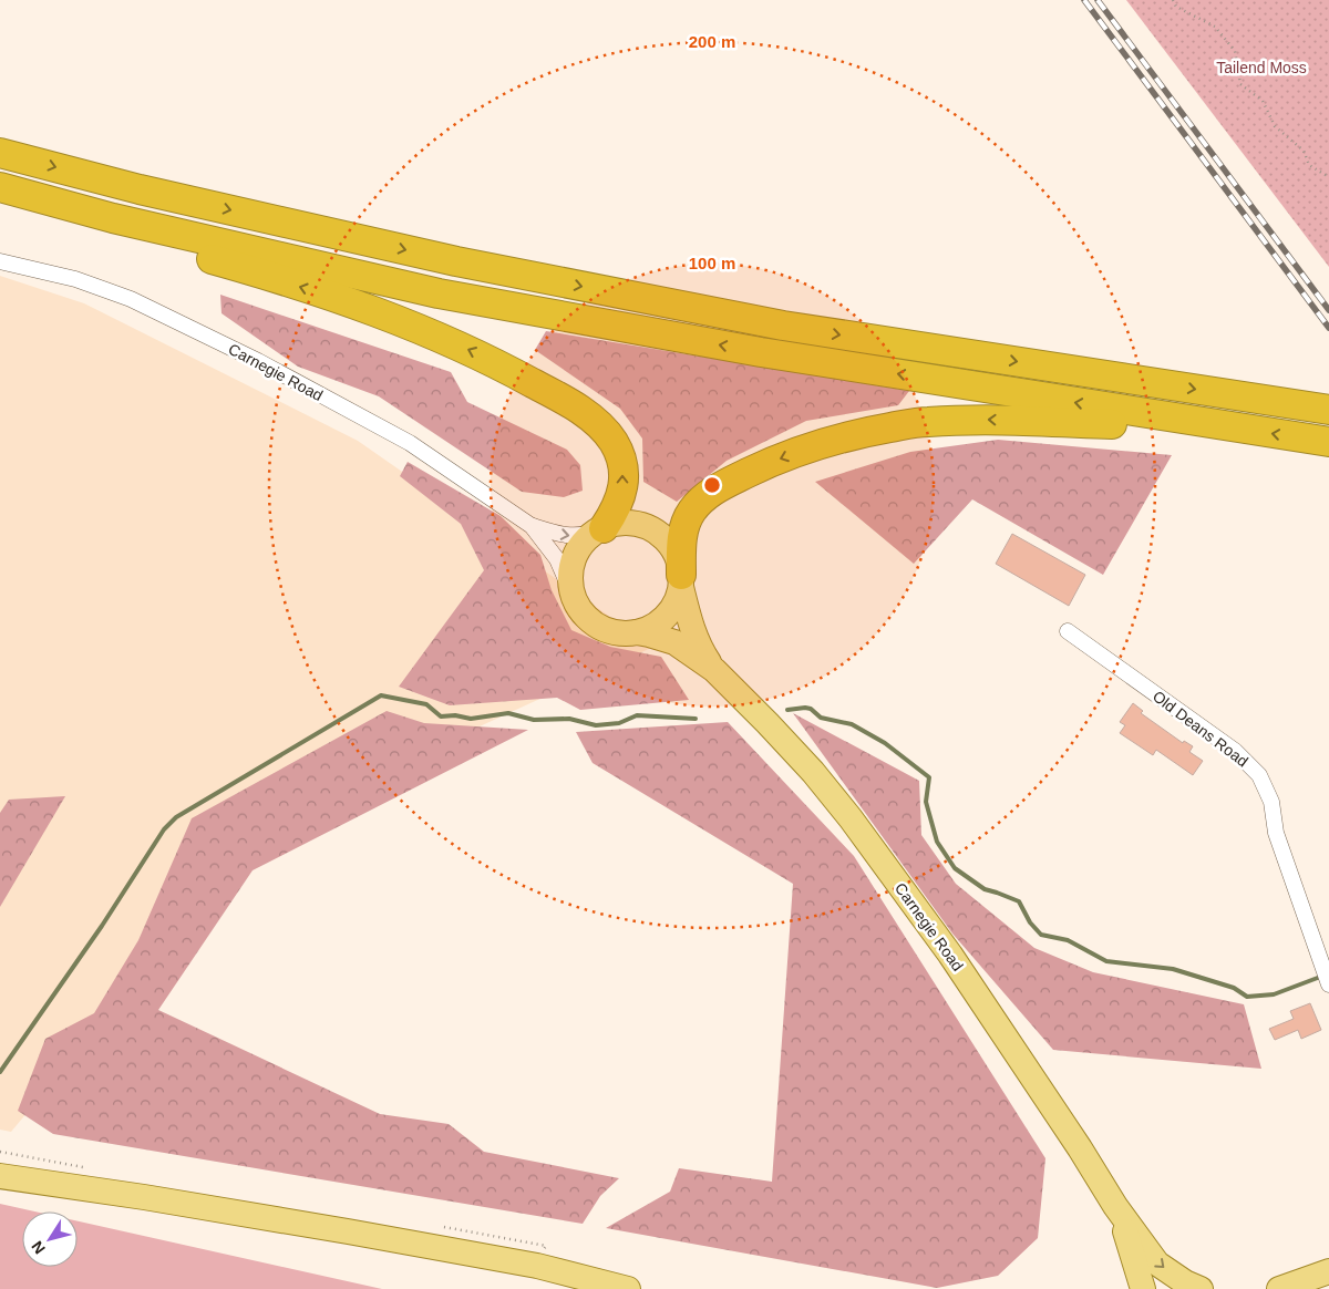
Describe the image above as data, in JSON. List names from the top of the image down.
{
  "streets": {
    "main road": ["Carnegie Road"],
    "street": ["Old Deans Road"]
  },
  "parks": ["Tailend Moss"],
  "north": "bottom left",
  "rings": ["200 m", "100 m"]
}
